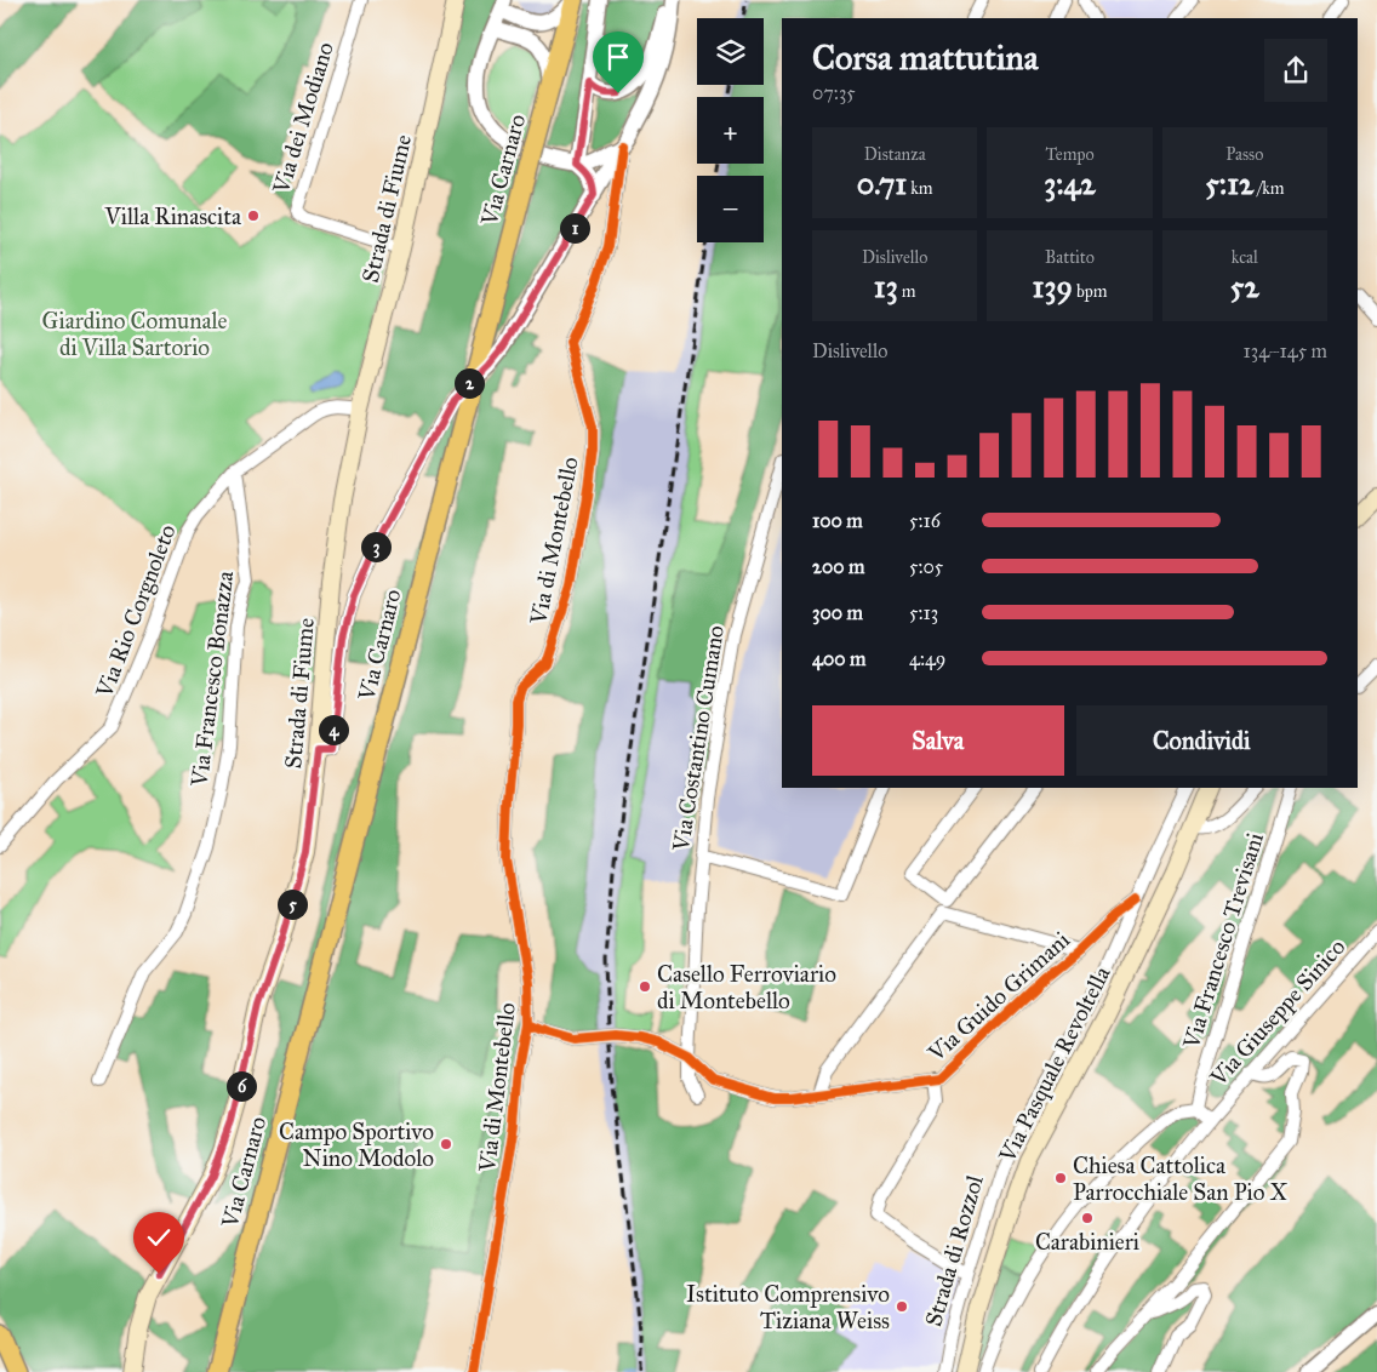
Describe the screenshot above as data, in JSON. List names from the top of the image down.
{
  "streets": {
    "main road": ["Via Carnaro", "Strada di Fiume", "Via Pasquale Revoltella"],
    "street": [
      "Via dei Modiano",
      "Via di Montebello",
      "Via Rio Corgnoleto",
      "Via Francesco Bonazza",
      "Via Costantino Cumano",
      "Via Francesco Trevisani",
      "Via Guido Grimani",
      "Via Giuseppe Sinico",
      "Strada di Rozzol"
    ]
  },
  "crossings": [
    ["Via dei Modiano", "Strada di Fiume"],
    ["Strada di Fiume", "Via Rio Corgnoleto"],
    ["Via di Montebello", "Via Guido Grimani"],
    ["Via Rio Corgnoleto", "Via Francesco Bonazza"],
    ["Via Costantino Cumano", "Via Guido Grimani"],
    ["Via Francesco Trevisani", "Via Giuseppe Sinico"],
    ["Via Guido Grimani", "Strada di Rozzol"]
  ],
  "parks": ["Giardino Comunale di Villa Sartorio"],
  "places": [
    "Villa Rinascita",
    "Casello Ferroviario di Montebello",
    "Campo Sportivo Nino Modolo",
    "Chiesa Cattolica Parrocchiale San Pio X",
    "Carabinieri",
    "Istituto Comprensivo Tiziana Weiss"
  ],
  "page": {
    "map_buttons": ["+", "−"],
    "heading": ["Corsa mattutina", "07:35"],
    "stats": [
      ["Distanza", "0.71 km"],
      ["Tempo", "3:42"],
      ["Passo", "5:12 /km"],
      ["Dislivello", "13 m"],
      ["Battito", "139 bpm"],
      ["kcal", "52"]
    ],
    "pins": [
      "1",
      "2",
      "3",
      "4",
      "5",
      "6"
    ],
    "chart": ["Dislivello", "134–145 m"],
    "list": [
      {
        "name": "100 m",
        "note": "5:16"
      },
      {
        "name": "200 m",
        "note": "5:05"
      },
      {
        "name": "300 m",
        "note": "5:13"
      },
      {
        "name": "400 m",
        "note": "4:49"
      }
    ],
    "buttons": ["Salva", "Condividi"]
  }
}
